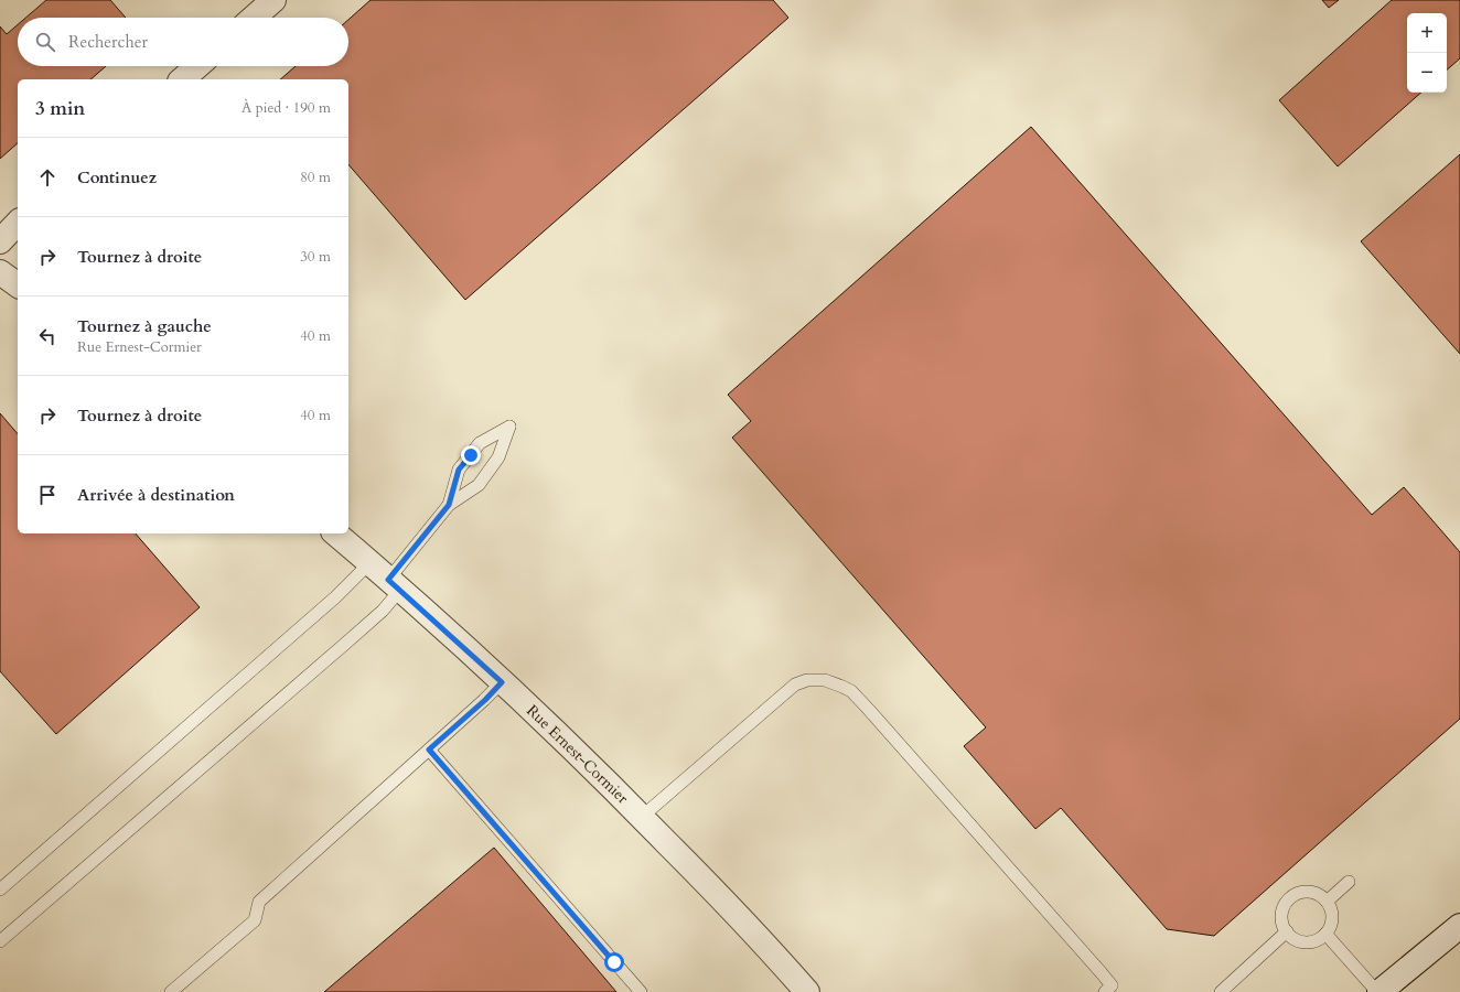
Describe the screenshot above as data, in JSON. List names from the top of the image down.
{
  "streets": {
    "street": ["Rue Ernest-Cormier"]
  },
  "page": {
    "map_buttons": ["+", "−"],
    "search": "Rechercher",
    "heading": ["3 min", "À pied · 190 m"],
    "list": [
      ["Continuez", "80 m"],
      ["Tournez à droite", "30 m"],
      ["Tournez à gauche", "Rue Ernest-Cormier", "40 m"],
      ["Tournez à droite", "40 m"],
      "Arrivée à destination"
    ]
  }
}
